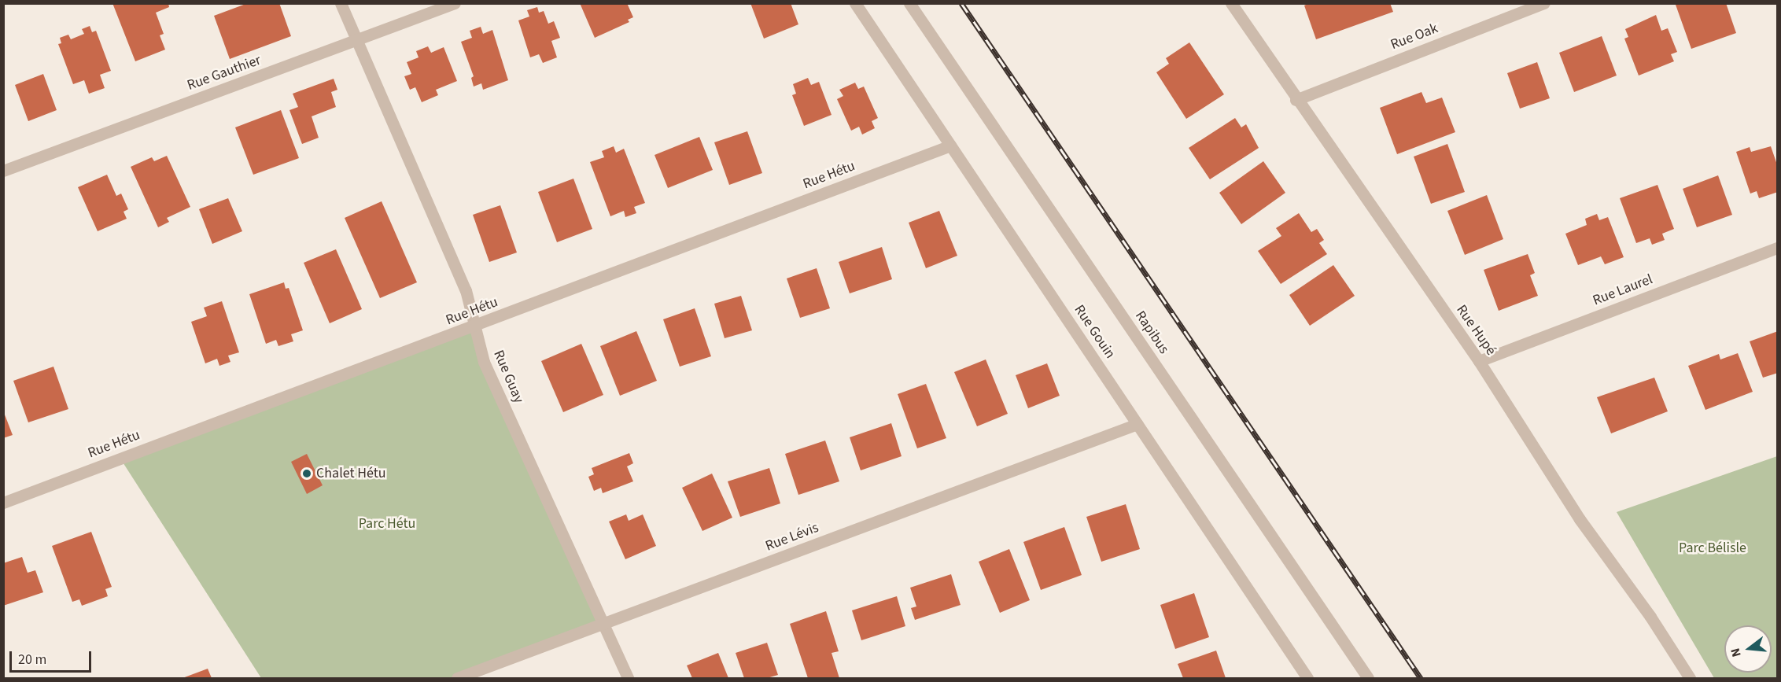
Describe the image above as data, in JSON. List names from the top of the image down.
{
  "streets": {
    "street": [
      "Rue Oak",
      "Rue Gauthier",
      "Rue Hétu",
      "Rue Laurel",
      "Rue Hupé",
      "Rue Gouin",
      "Rapibus",
      "Rue Guay",
      "Rue Lévis"
    ]
  },
  "crossings": [
    ["Rue Oak", "Rue Hupé"],
    ["Rue Gauthier", "Rue Guay"],
    ["Rue Hétu", "Rue Gouin"],
    ["Rue Hétu", "Rue Guay"],
    ["Rue Laurel", "Rue Hupé"],
    ["Rue Gouin", "Rue Lévis"],
    ["Rue Guay", "Rue Lévis"]
  ],
  "parks": ["Parc Hétu", "Parc Bélisle"],
  "places": ["Chalet Hétu"],
  "scale_bar": "20 m",
  "north": "left"
}
